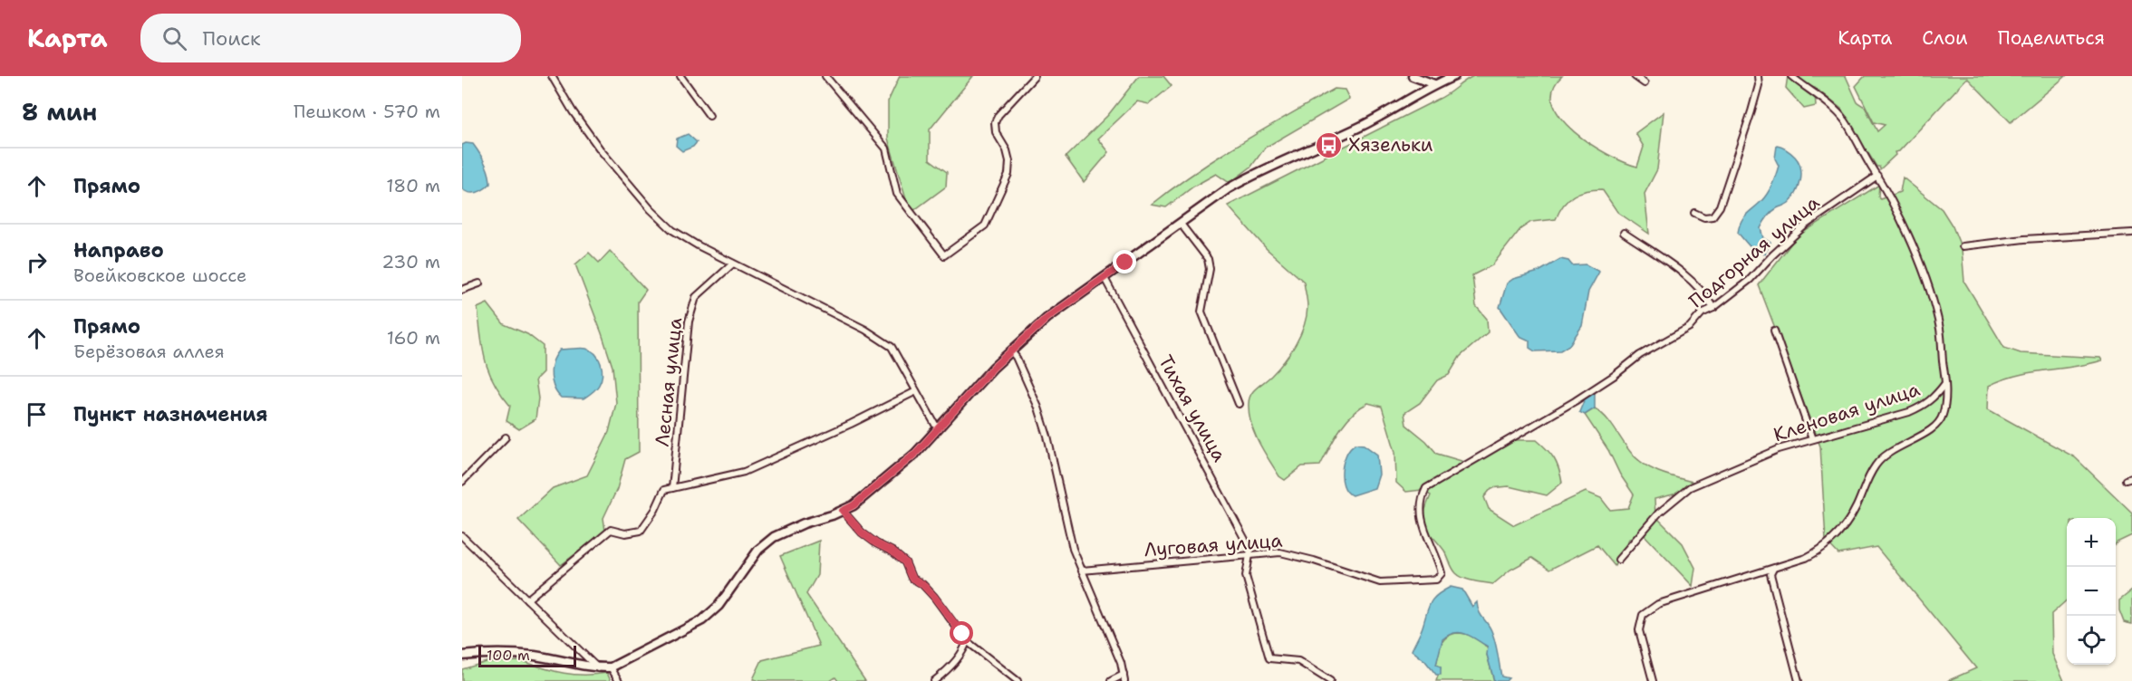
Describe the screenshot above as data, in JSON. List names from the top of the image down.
{
  "streets": {
    "street": [
      "Подгорная улица",
      "Лесная улица",
      "Тихая улица",
      "Кленовая улица",
      "Луговая улица"
    ]
  },
  "crossings": [
    ["Подгорная улица", "Луговая улица"],
    ["Тихая улица", "Луговая улица"]
  ],
  "places": {
    "bus stop": ["Хязельки"]
  },
  "scale_bar": "100 m",
  "page": {
    "header": "Карта",
    "search": "Поиск",
    "nav": ["Карта", "Слои", "Поделиться"],
    "heading": ["8 мин", "Пешком · 570 m"],
    "list": [
      ["Прямо", "180 m"],
      ["Направо", "Воейковское шоссе", "230 m"],
      ["Прямо", "Берёзовая аллея", "160 m"],
      "Пункт назначения"
    ],
    "map_buttons": ["+", "−"],
    "scale": "100 m"
  }
}
